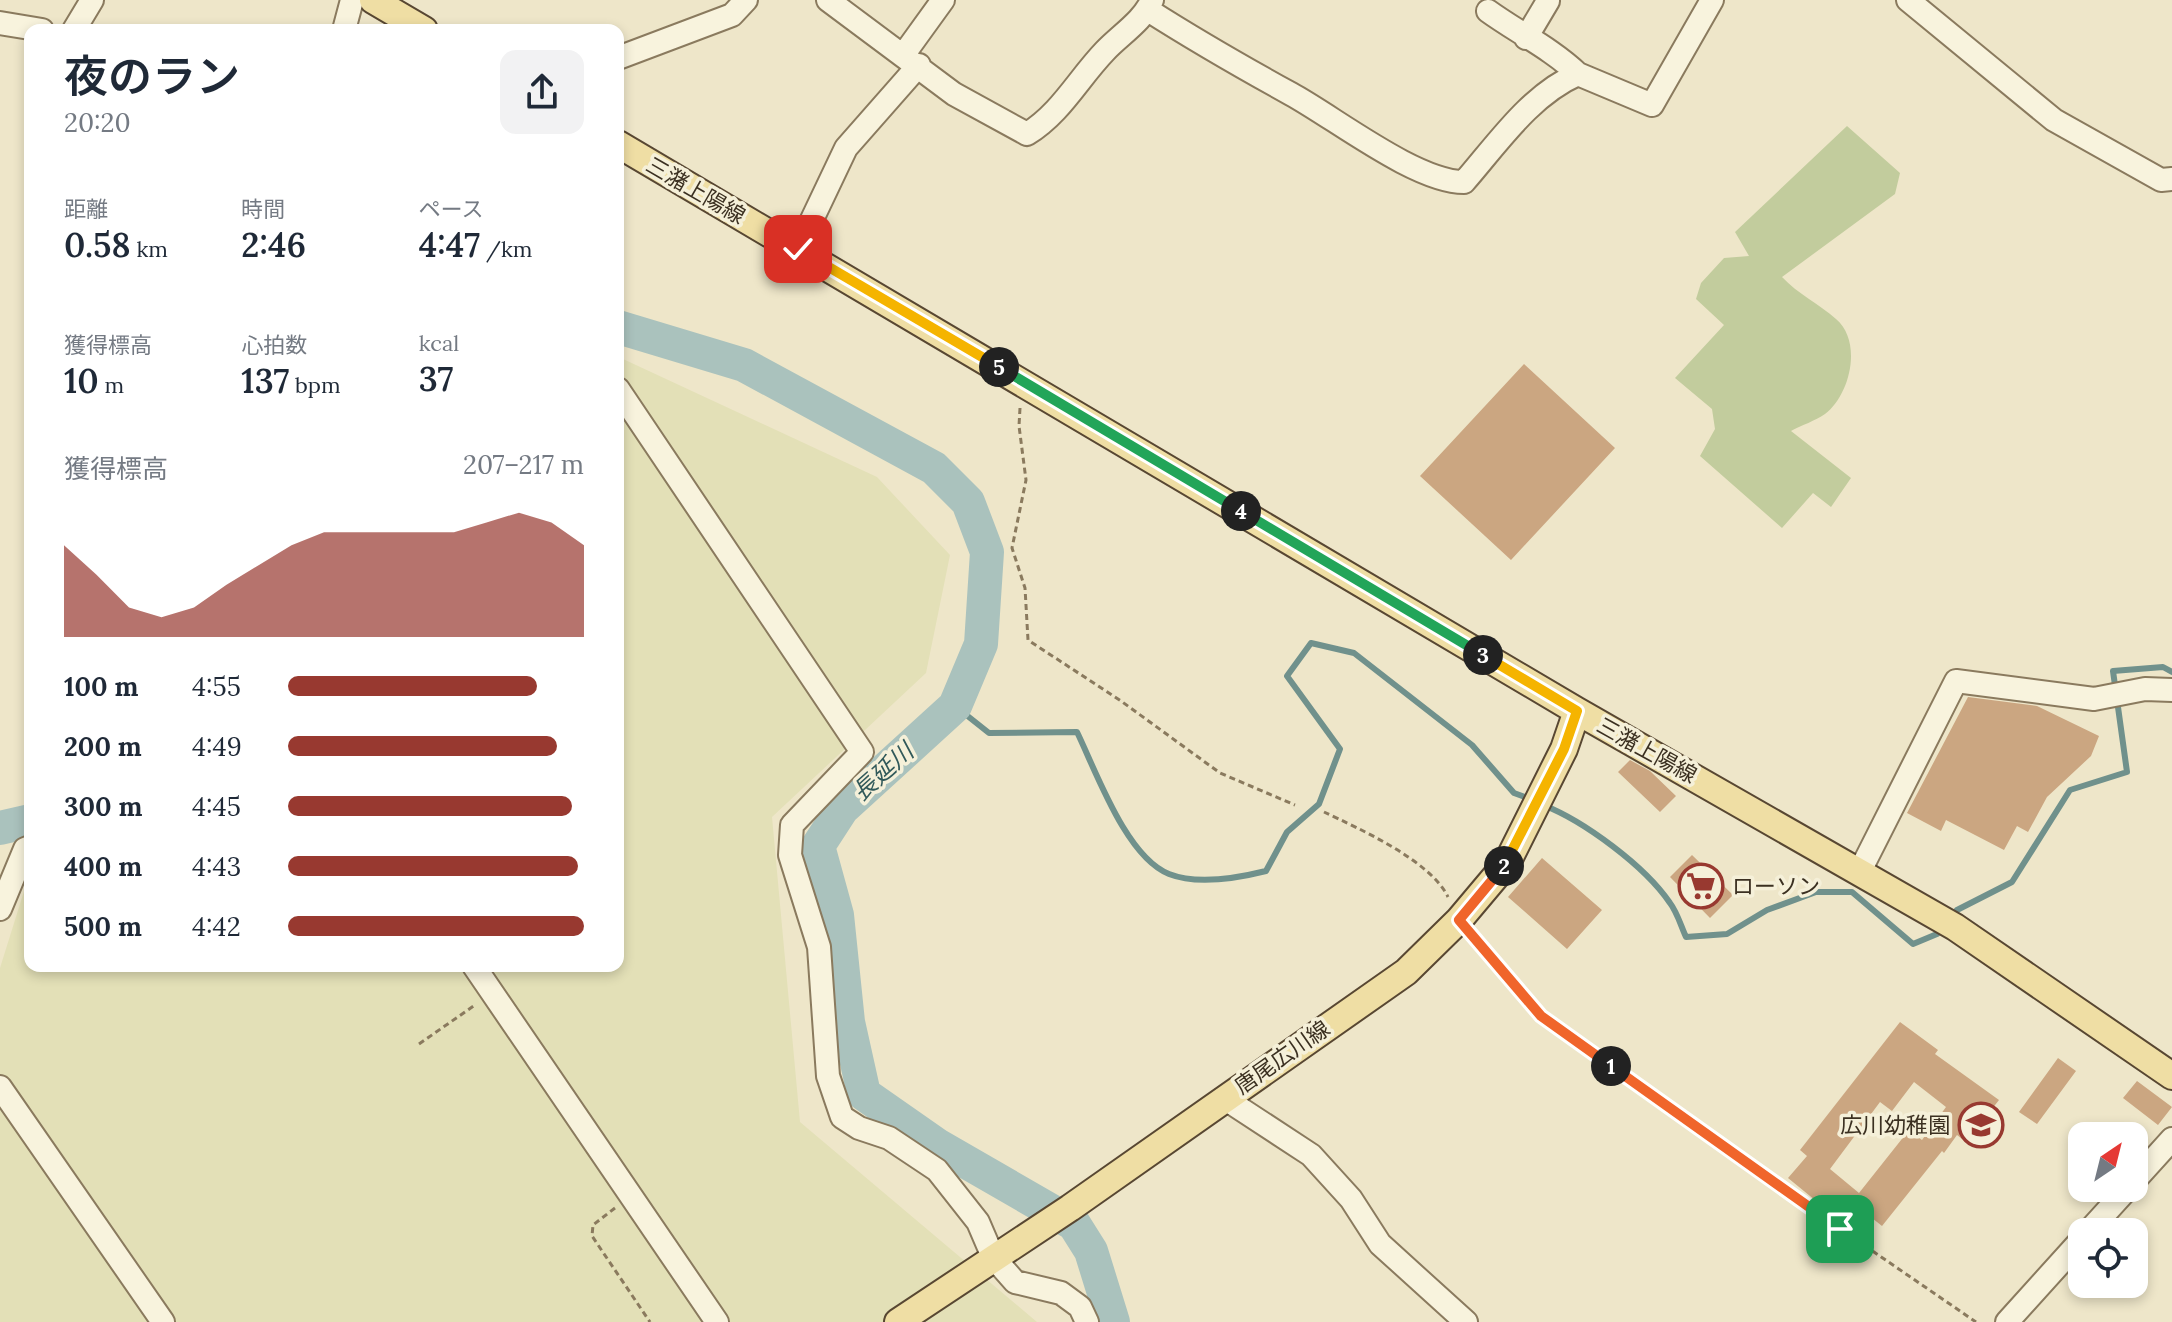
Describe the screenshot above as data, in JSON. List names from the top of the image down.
{
  "streets": {
    "main road": ["三潴上陽線", "唐尾広川線"]
  },
  "crossings": [
    ["三潴上陽線", "唐尾広川線"]
  ],
  "water": ["長延川"],
  "places": {
    "supermarket": ["ローソン"],
    "school or university": ["広川幼稚園"]
  },
  "north": "top right",
  "page": {
    "heading": ["夜のラン", "20:20"],
    "stats": [
      ["距離", "0.58 km"],
      ["時間", "2:46"],
      ["ペース", "4:47 /km"],
      ["獲得標高", "10 m"],
      ["心拍数", "137 bpm"],
      ["kcal", "37"]
    ],
    "pins": [
      "5",
      "4",
      "3",
      "2",
      "1"
    ],
    "chart": ["獲得標高", "207–217 m"],
    "list": [
      {
        "name": "100 m",
        "note": "4:55"
      },
      {
        "name": "200 m",
        "note": "4:49"
      },
      {
        "name": "300 m",
        "note": "4:45"
      },
      {
        "name": "400 m",
        "note": "4:43"
      },
      {
        "name": "500 m",
        "note": "4:42"
      }
    ]
  }
}
